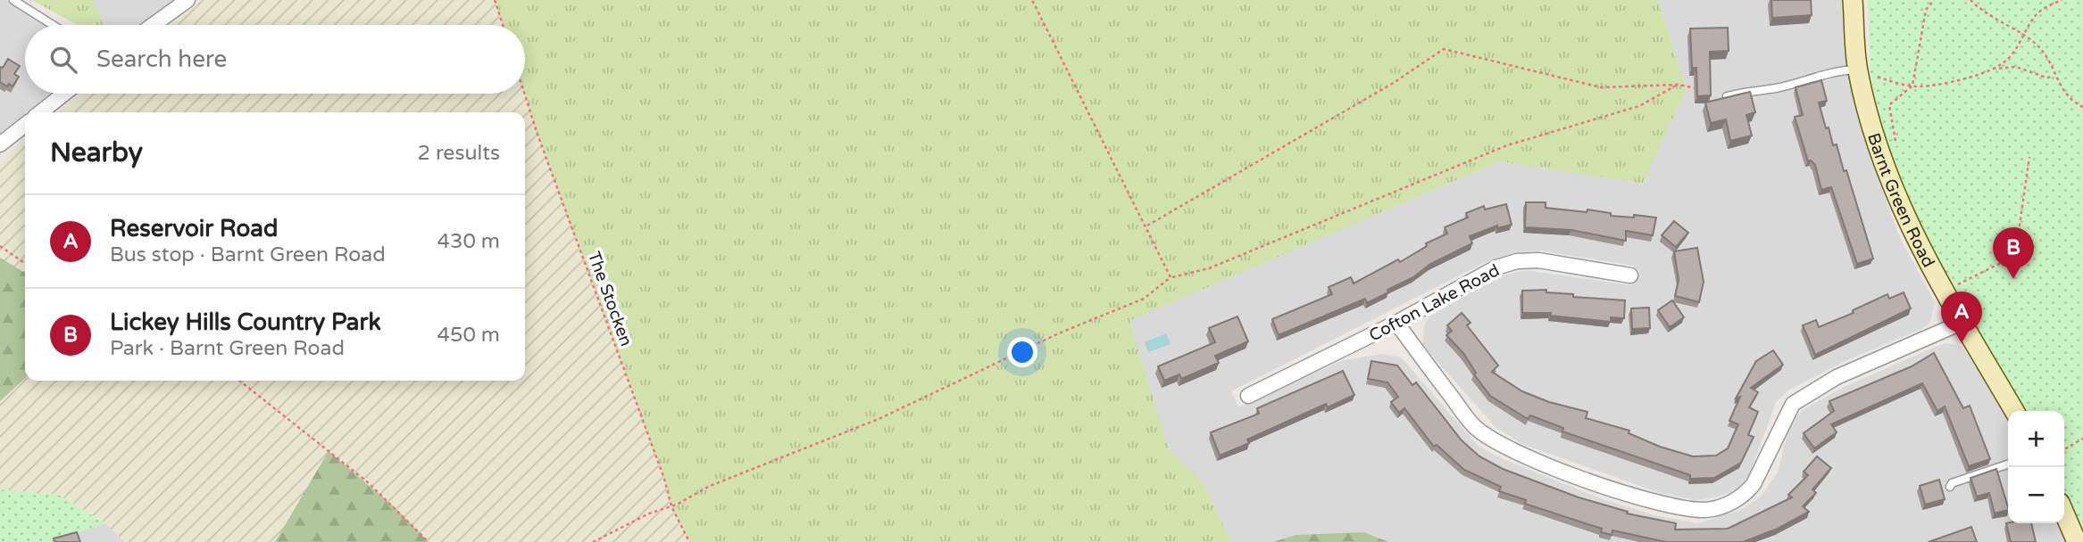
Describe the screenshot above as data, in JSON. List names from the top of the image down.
{
  "streets": {
    "main road": ["Barnt Green Road"],
    "street": ["Cofton Lake Road"],
    "path": ["The Stocken"]
  },
  "page": {
    "search": "Search here",
    "heading": ["Nearby", "2 results"],
    "list": [
      {
        "mark": "A",
        "name": "Reservoir Road",
        "note": "Bus stop · Barnt Green Road",
        "value": "430 m"
      },
      {
        "mark": "B",
        "name": "Lickey Hills Country Park",
        "note": "Park · Barnt Green Road",
        "value": "450 m"
      }
    ],
    "pins": ["B", "A"],
    "map_buttons": ["+", "−"]
  }
}
